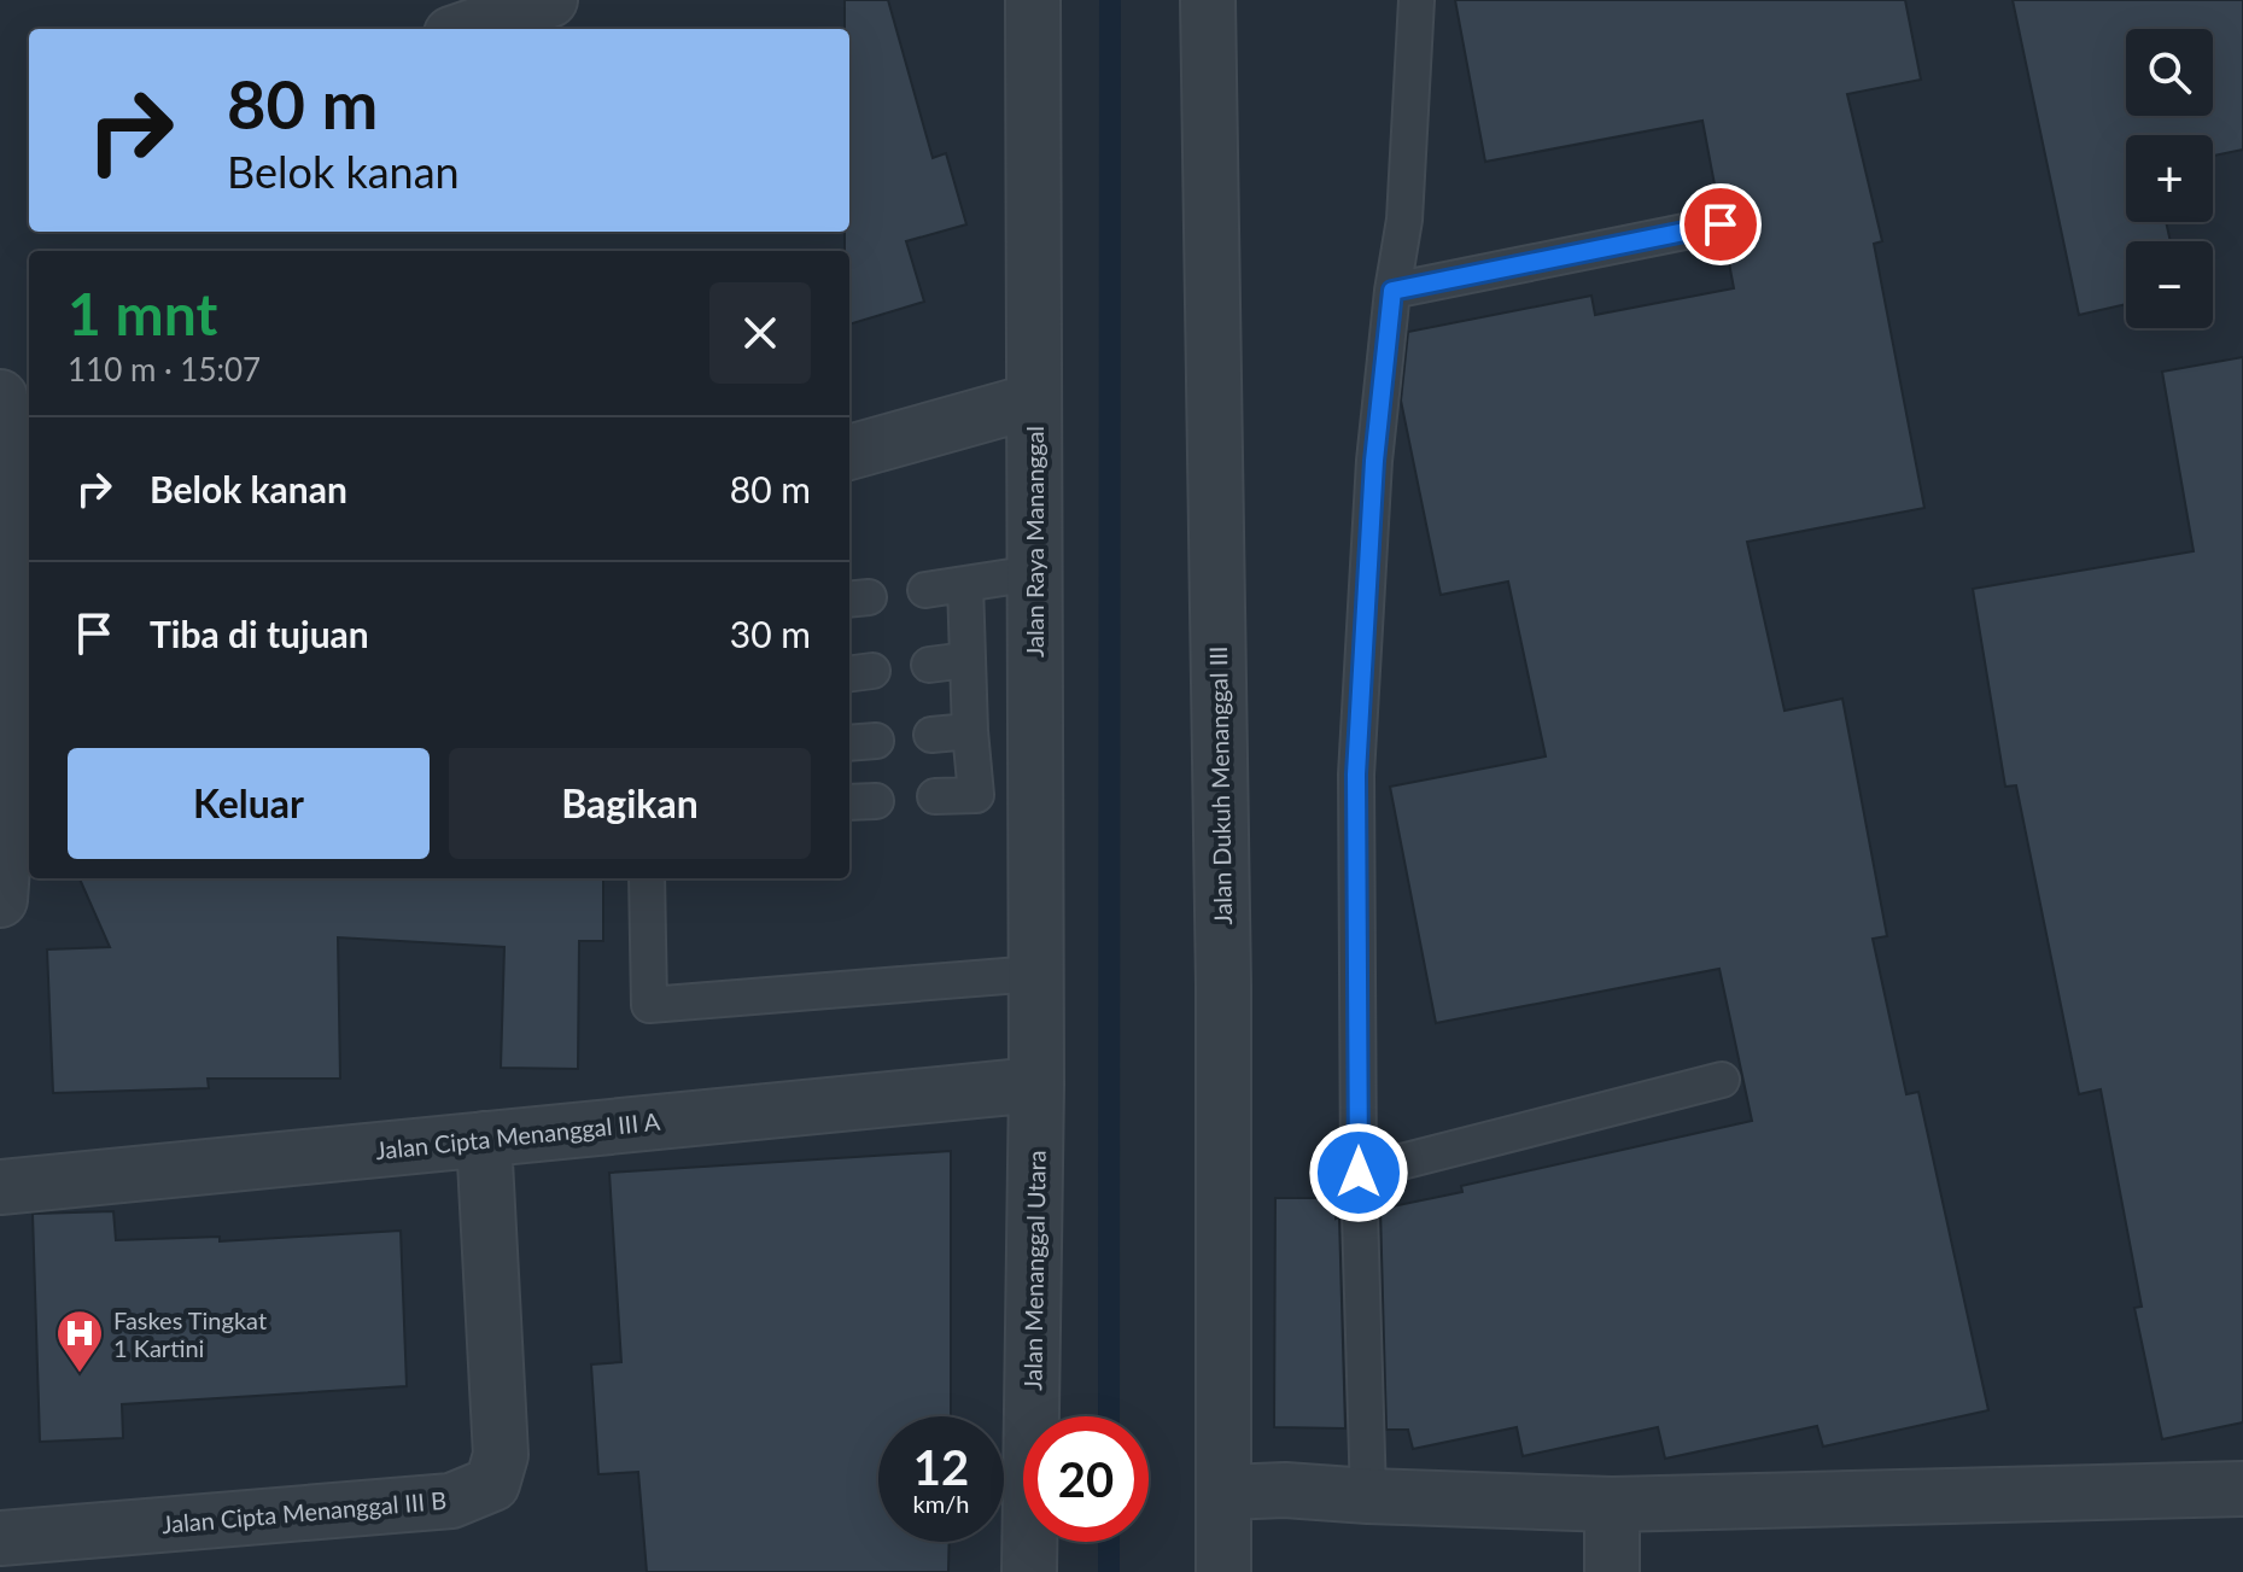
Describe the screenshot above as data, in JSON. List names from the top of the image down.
{
  "streets": {
    "street": [
      "Jalan Raya Mananggal",
      "Jalan Dukuh Menanggal III",
      "Jalan Cipta Menanggal III A",
      "Jalan Menanggal Utara",
      "Jalan Cipta Menanggal III B"
    ]
  },
  "crossings": [
    ["Jalan Raya Mananggal", "Jalan Cipta Menanggal III A"],
    ["Jalan Raya Mananggal", "Jalan Menanggal Utara"],
    ["Jalan Cipta Menanggal III A", "Jalan Menanggal Utara"],
    ["Jalan Cipta Menanggal III A", "Jalan Cipta Menanggal III B"]
  ],
  "places": {
    "hospital": ["Faskes Tingkat 1 Kartini"]
  },
  "page": {
    "map_buttons": ["+", "−"],
    "turn": ["80 m", "Belok kanan"],
    "heading": ["1 mnt", "110 m · 15:07"],
    "list": [
      {
        "name": "Belok kanan",
        "value": "80 m"
      },
      {
        "name": "Tiba di tujuan",
        "value": "30 m"
      }
    ],
    "buttons": ["Keluar", "Bagikan"],
    "speed": "12 km/h",
    "limit": "20"
  }
}
